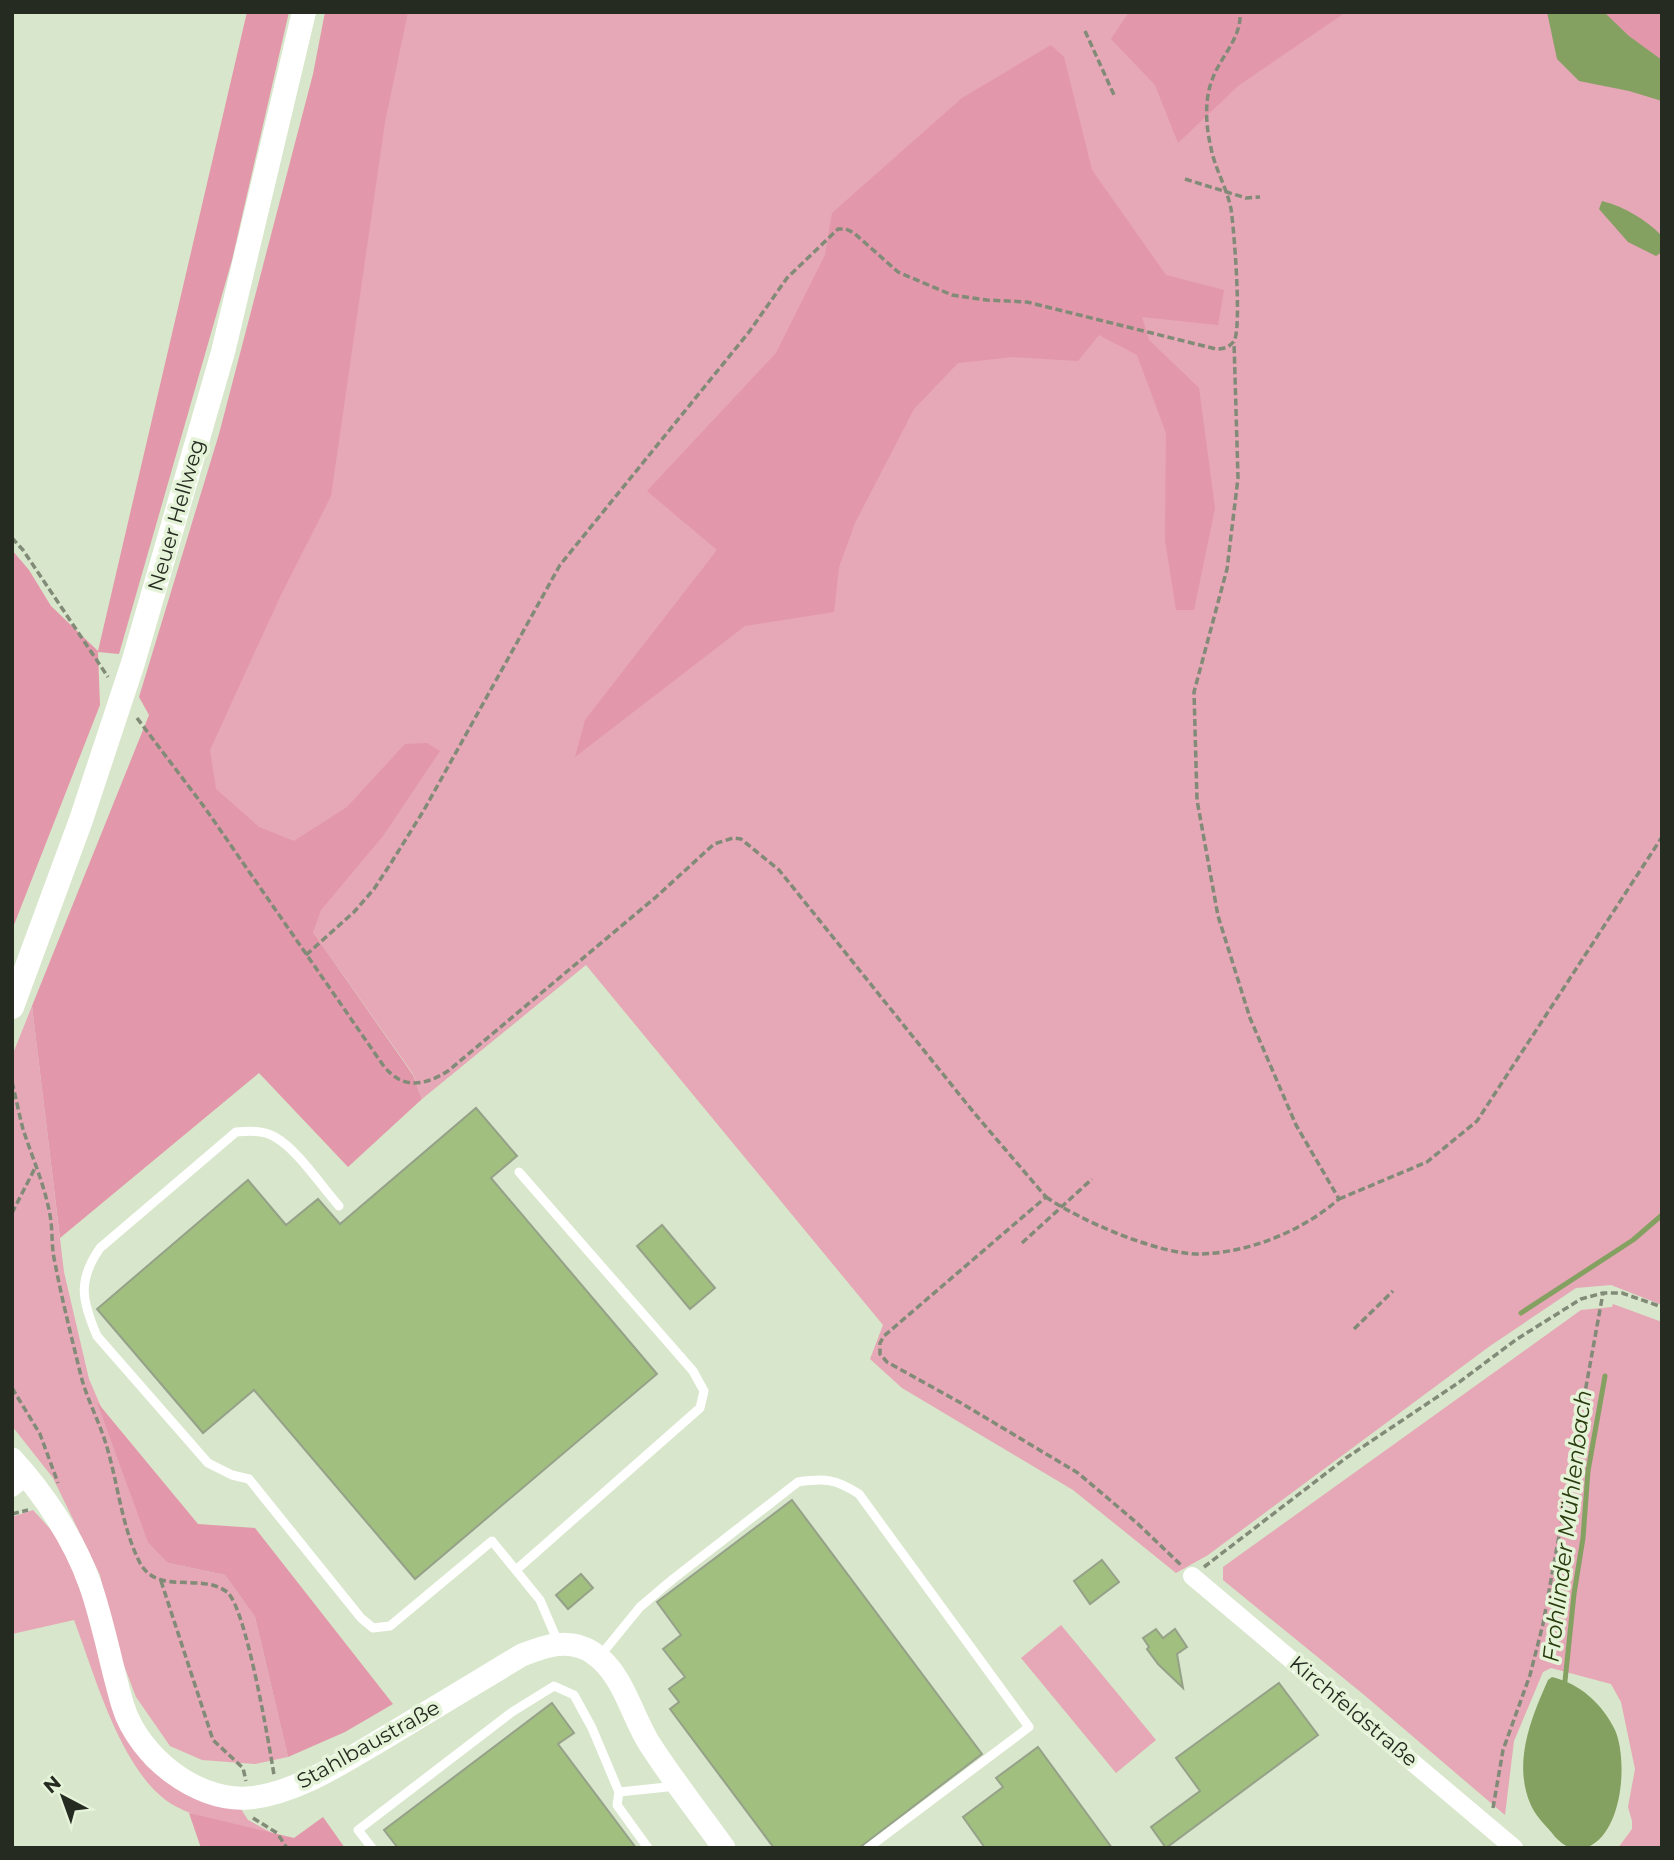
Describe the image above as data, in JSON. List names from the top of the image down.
{
  "streets": {
    "main road": ["Neuer Hellweg"],
    "street": ["Kirchfeldstraße", "Stahlbaustraße"]
  },
  "water": ["Frohlinder Mühlenbach"],
  "north": "top left"
}
